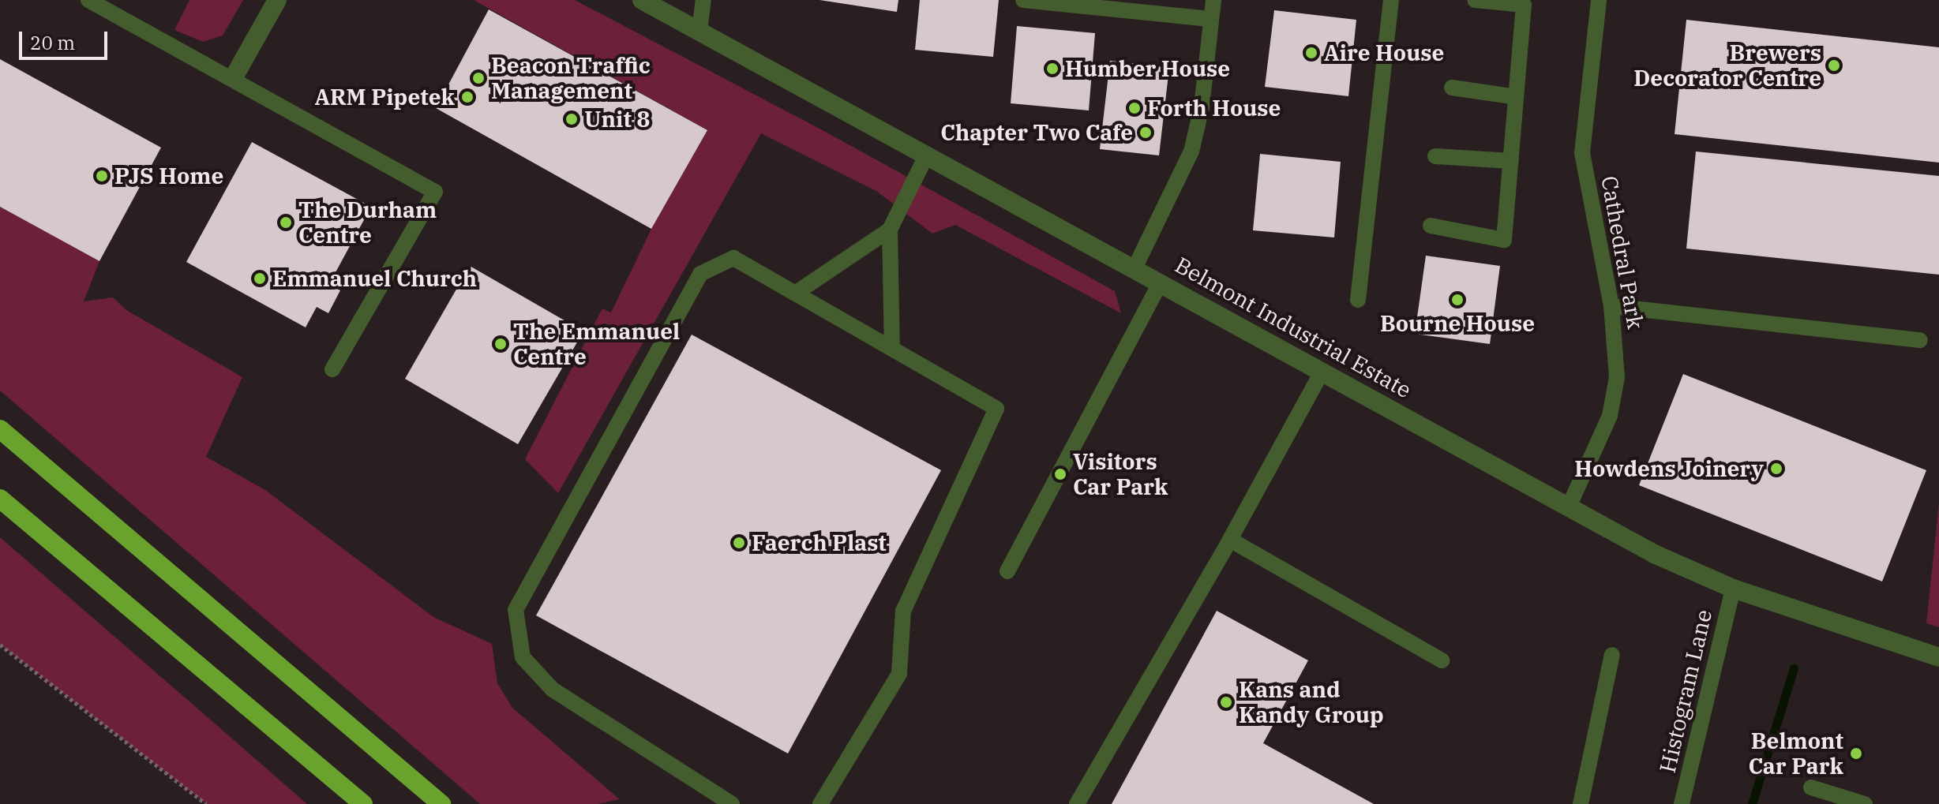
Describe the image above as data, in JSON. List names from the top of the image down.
{
  "streets": {
    "street": ["Belmont Industrial Estate"],
    "lane": ["Cathedral Park", "Histogram Lane"]
  },
  "crossings": [
    ["Cathedral Park", "Belmont Industrial Estate"],
    ["Belmont Industrial Estate", "Histogram Lane"]
  ],
  "places": [
    "Aire House",
    "Brewers Decorator Centre",
    "Humber House",
    "Beacon Traffic Management",
    "ARM Pipetek",
    "Forth House",
    "Unit 8",
    "Chapter Two Cafe",
    "PJS Home",
    "The Durham Centre",
    "Emmanuel Church",
    "Bourne House",
    "The Emmanuel Centre",
    "Howdens Joinery",
    "Visitors Car Park",
    "Faerch Plast",
    "Kans and Kandy Group",
    "Belmont Car Park"
  ],
  "scale_bar": "20 m"
}
